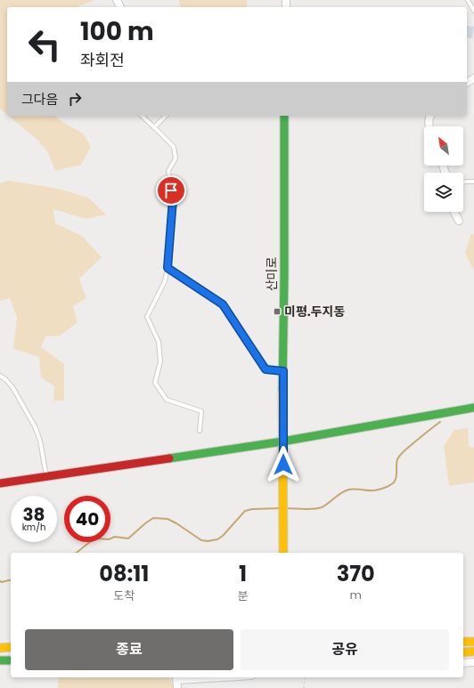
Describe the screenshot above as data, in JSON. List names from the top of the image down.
{
  "streets": {
    "street": ["산미로"]
  },
  "places": {
    "transit": ["미평.두지동"]
  },
  "north": "top left",
  "page": {
    "turn": ["100 m", "좌회전"],
    "then": "그다음",
    "speed": "38 km/h",
    "limit": "40",
    "eta": [
      "08:11",
      "도착",
      "1",
      "분",
      "370",
      "m"
    ],
    "buttons": ["종료", "공유"]
  }
}
